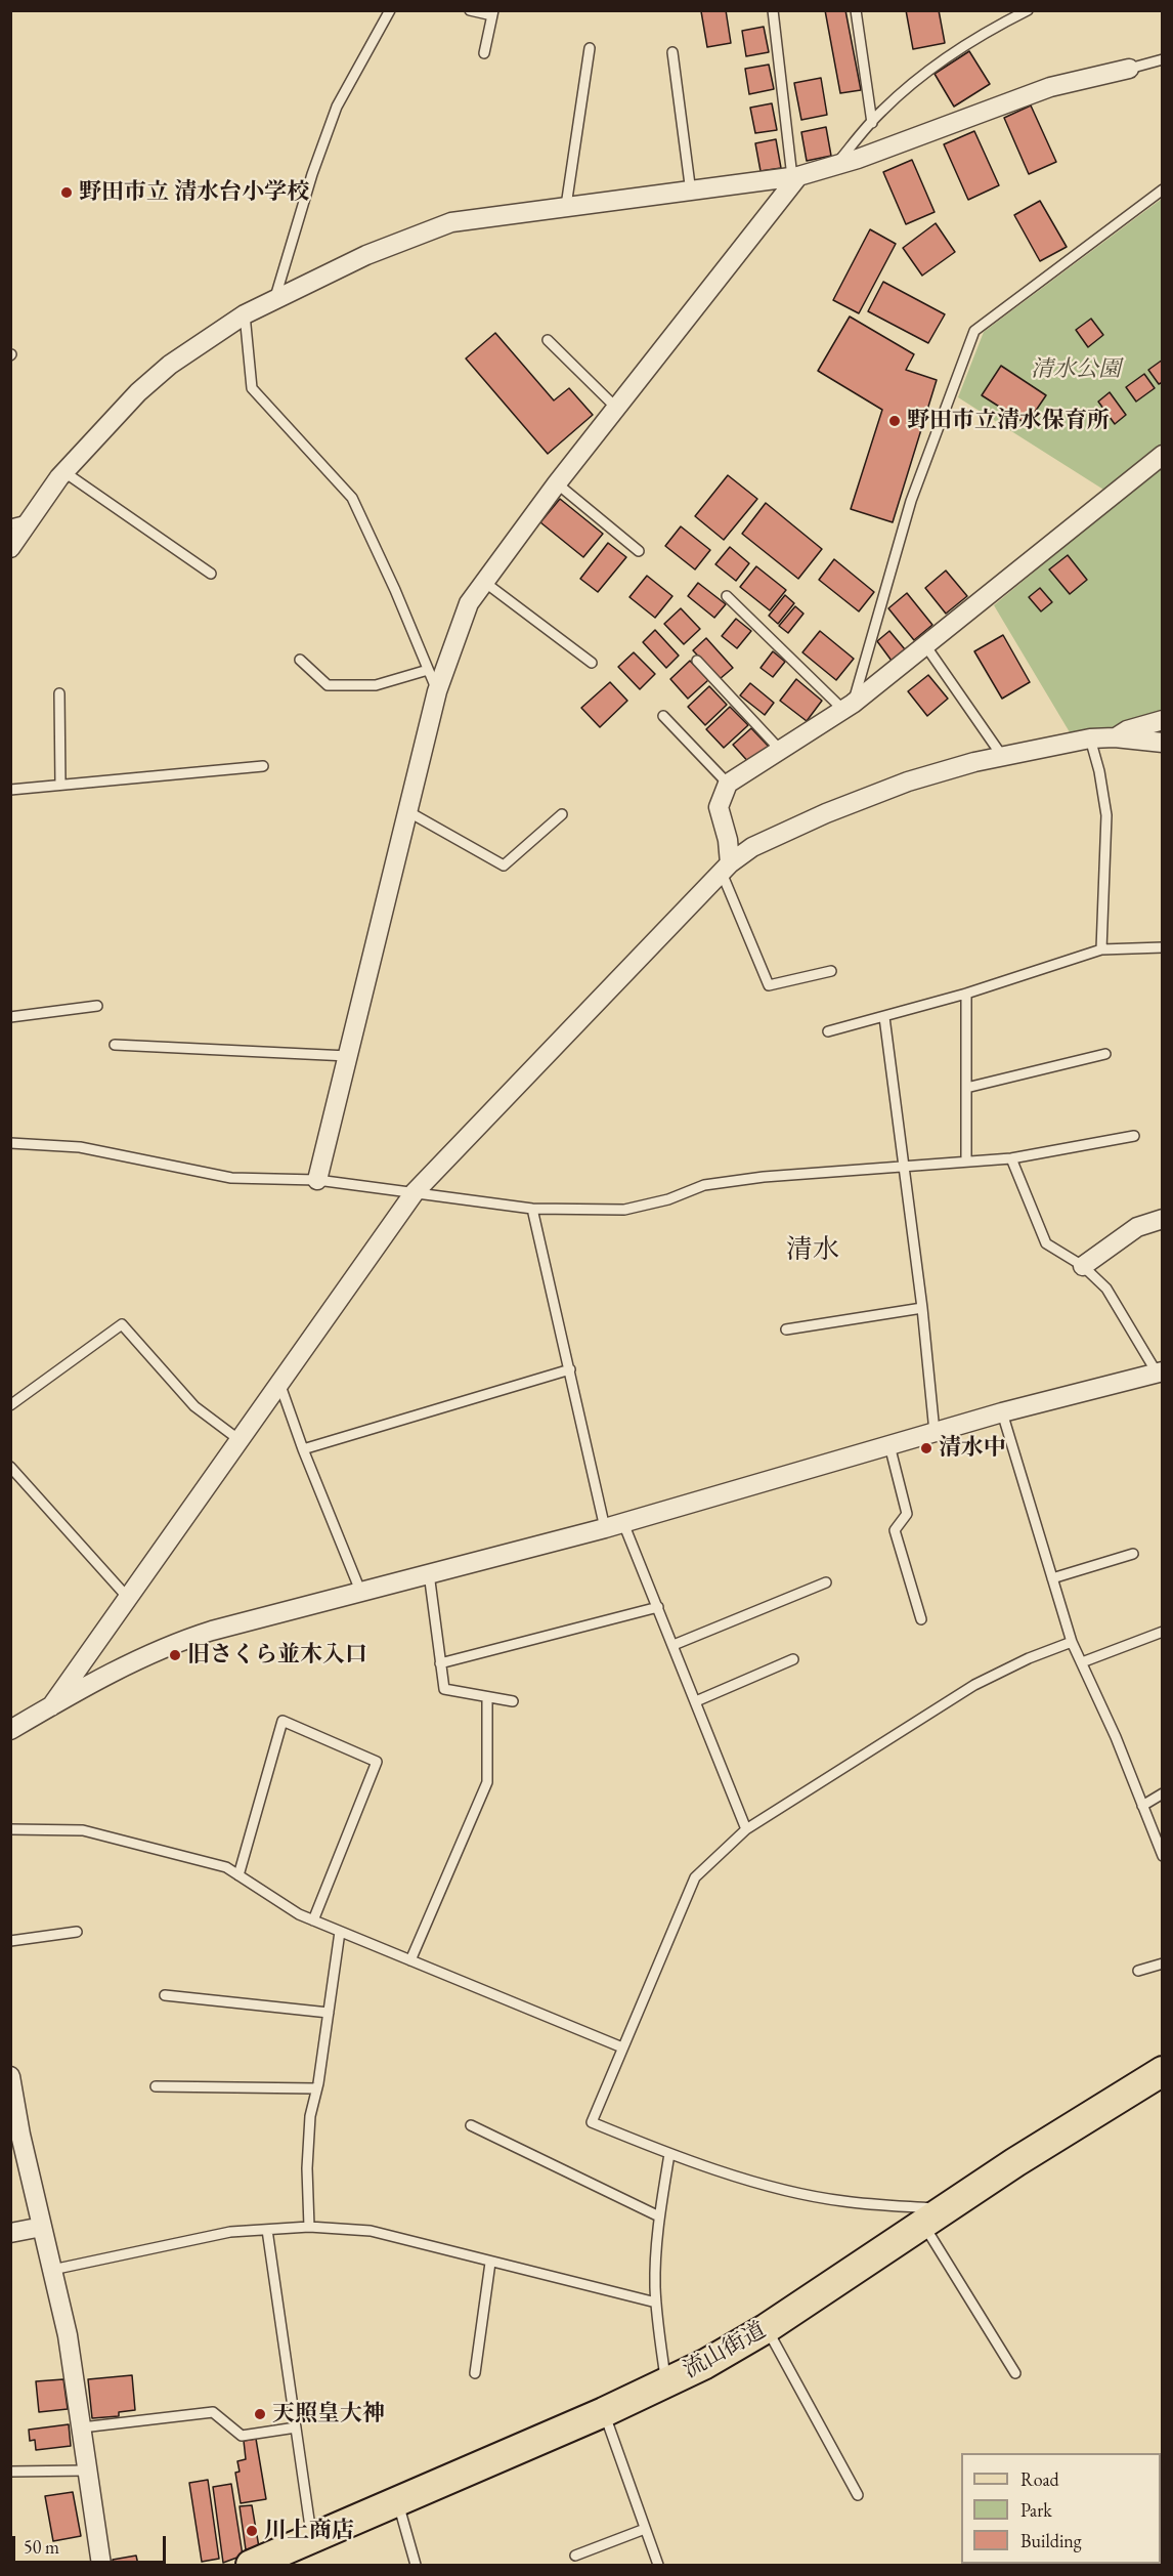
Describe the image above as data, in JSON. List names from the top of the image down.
{
  "streets": {
    "main road": ["流山街道"]
  },
  "districts": ["清水"],
  "parks": ["清水公園"],
  "places": [
    "野田市立 清水台小学校",
    "野田市立清水保育所",
    "清水中",
    "旧さくら並木入口",
    "天照皇大神",
    "川上商店"
  ],
  "legend": ["Road", "Park", "Building"],
  "scale_bar": "50 m"
}
